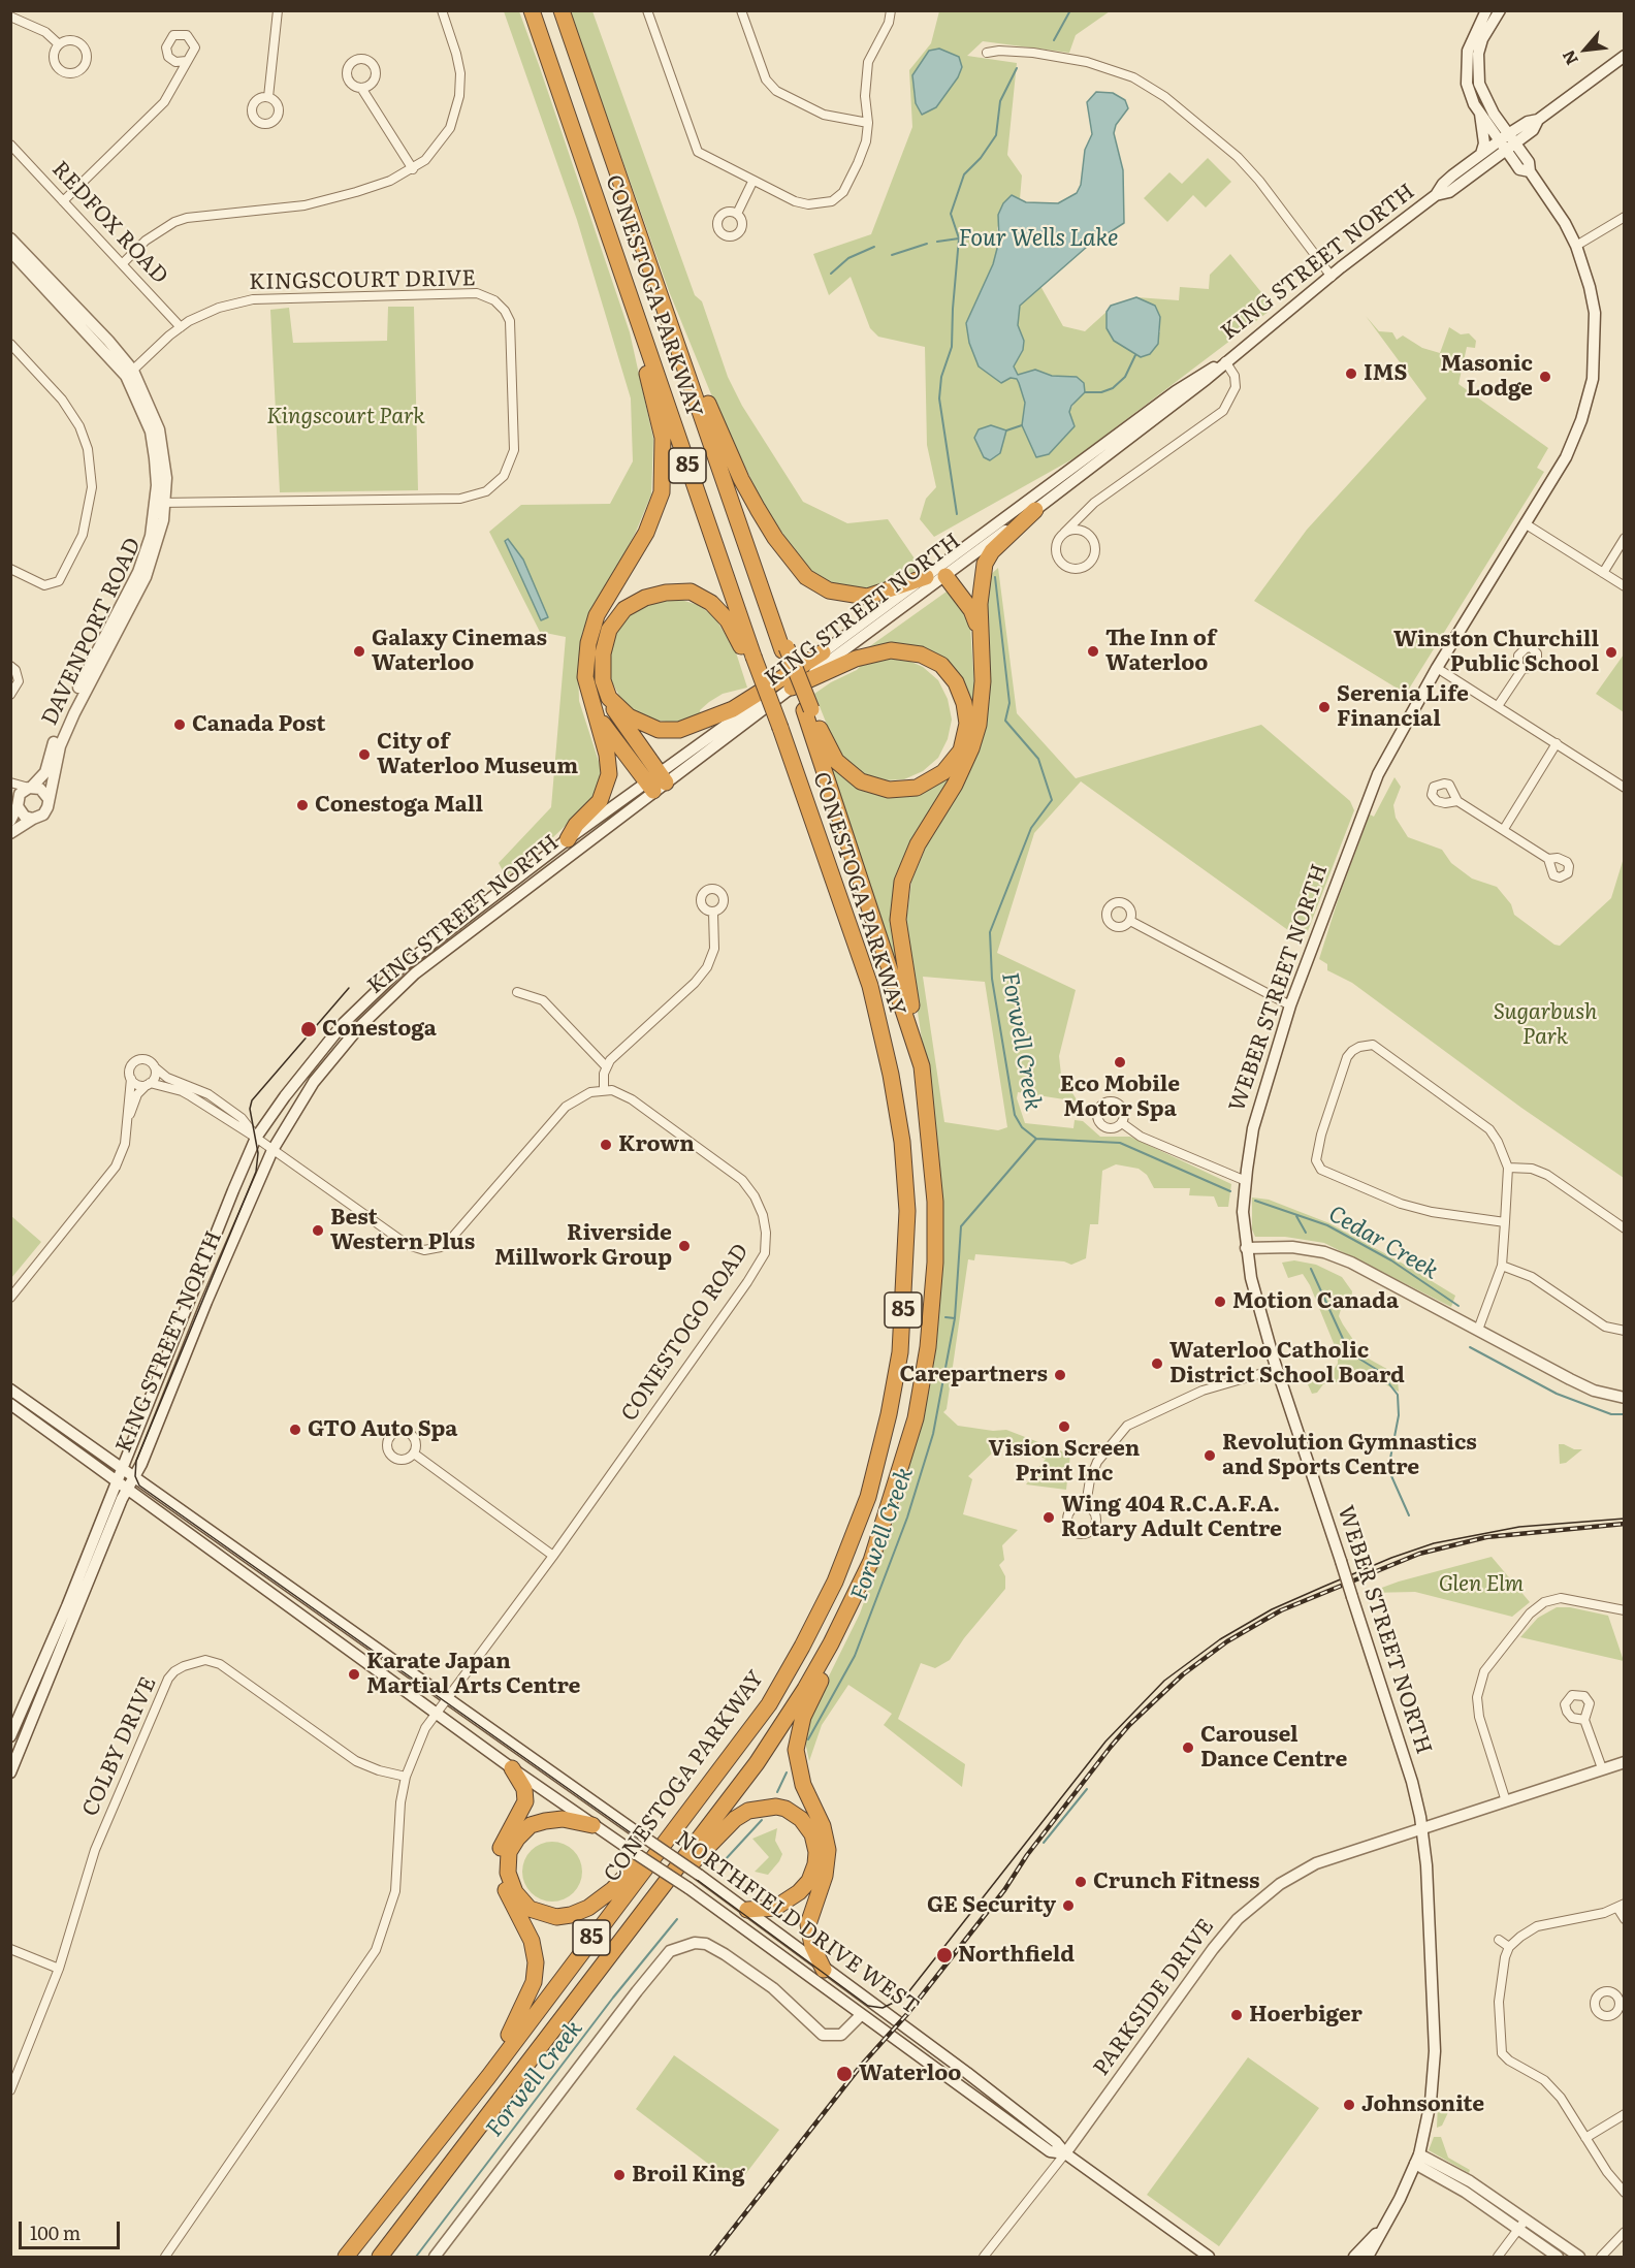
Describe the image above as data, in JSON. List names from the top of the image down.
{
  "streets": {
    "highway": ["CONESTOGA PARKWAY", "85"],
    "main road": [
      "KING STREET NORTH",
      "DAVENPORT ROAD",
      "WEBER STREET NORTH",
      "NORTHFIELD DRIVE WEST",
      "PARKSIDE DRIVE"
    ],
    "street": [
      "REDFOX ROAD",
      "KINGSCOURT DRIVE",
      "CONESTOGO ROAD",
      "COLBY DRIVE"
    ]
  },
  "crossings": [
    ["REDFOX ROAD", "KINGSCOURT DRIVE"],
    ["KING STREET NORTH", "WEBER STREET NORTH"],
    ["KING STREET NORTH", "NORTHFIELD DRIVE WEST"],
    ["KINGSCOURT DRIVE", "DAVENPORT ROAD"],
    ["WEBER STREET NORTH", "PARKSIDE DRIVE"],
    ["CONESTOGO ROAD", "NORTHFIELD DRIVE WEST"],
    ["NORTHFIELD DRIVE WEST", "PARKSIDE DRIVE"]
  ],
  "water": ["Four Wells Lake", "Forwell Creek", "Cedar Creek"],
  "parks": ["Kingscourt Park", "Sugarbush Park", "Glen Elm"],
  "places": [
    "IMS",
    "Masonic Lodge",
    "Galaxy Cinemas Waterloo",
    "The Inn of Waterloo",
    "Winston Churchill Public School",
    "Serenia Life Financial",
    "Canada Post",
    "City of Waterloo Museum",
    "Conestoga Mall",
    "Conestoga",
    "Eco Mobile Motor Spa",
    "Krown",
    "Best Western Plus",
    "Riverside Millwork Group",
    "Motion Canada",
    "Waterloo Catholic District School Board",
    "Carepartners",
    "Vision Screen Print Inc",
    "GTO Auto Spa",
    "Revolution Gymnastics and Sports Centre",
    "Wing 404 R.C.A.F.A. Rotary Adult Centre",
    "Karate Japan Martial Arts Centre",
    "Carousel Dance Centre",
    "Crunch Fitness",
    "GE Security",
    "Northfield",
    "Hoerbiger",
    "Waterloo",
    "Johnsonite",
    "Broil King"
  ],
  "scale_bar": "100 m",
  "north": "bottom left"
}
